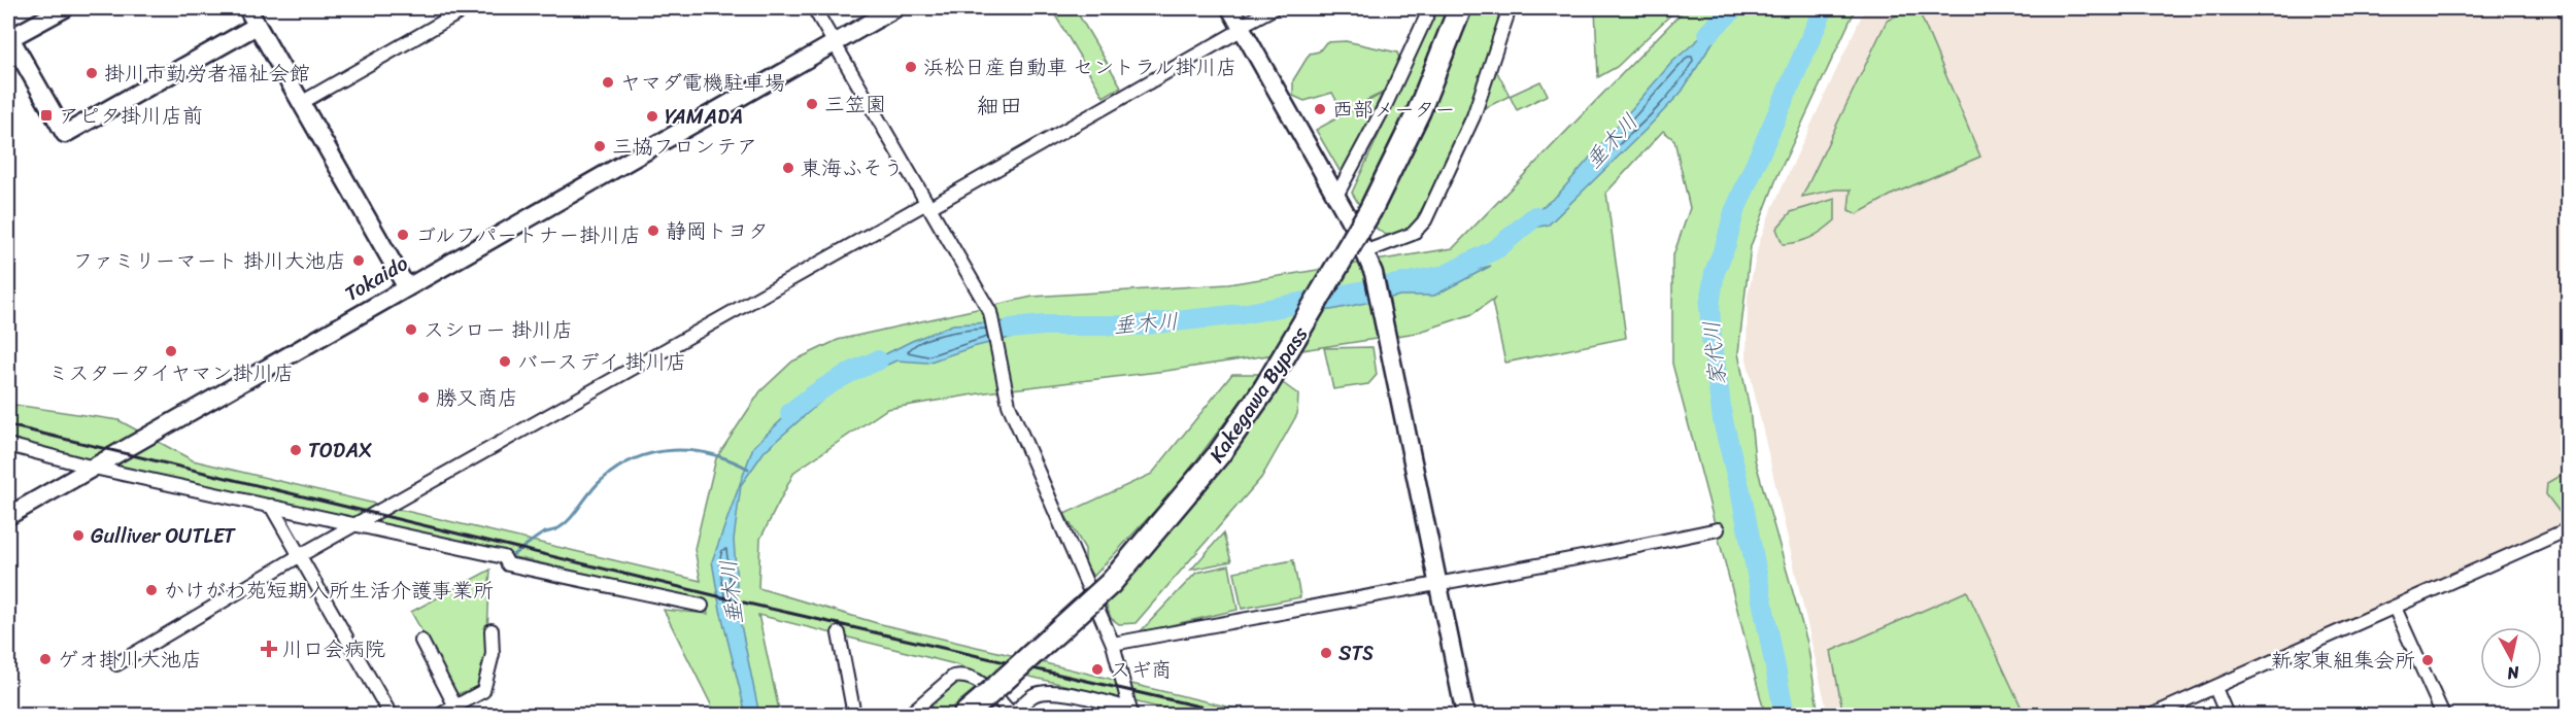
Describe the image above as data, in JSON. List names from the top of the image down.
{
  "streets": {
    "highway": ["Kakegawa Bypass"],
    "street": ["Tokaido"]
  },
  "districts": ["細田"],
  "water": ["垂木川", "家代川"],
  "places": {
    "other": [
      "浜松日産自動車 セントラル掛川店",
      "掛川市勤労者福祉会館",
      "ヤマダ電機駐車場",
      "三笠園",
      "西部メーター",
      "YAMADA",
      "三協フロンテア",
      "東海ふそう",
      "静岡トヨタ",
      "ゴルフパートナー掛川店",
      "ファミリーマート 掛川大池店",
      "スシロー 掛川店",
      "ミスタータイヤマン掛川店",
      "バースデイ 掛川店",
      "勝又商店",
      "TODAX",
      "Gulliver OUTLET",
      "かけがわ苑短期入所生活介護事業所",
      "STS",
      "ゲオ掛川大池店",
      "新家東組集会所",
      "スギ商"
    ],
    "transit": ["アピタ掛川店前"],
    "health": ["川口会病院"]
  },
  "north": "bottom"
}
